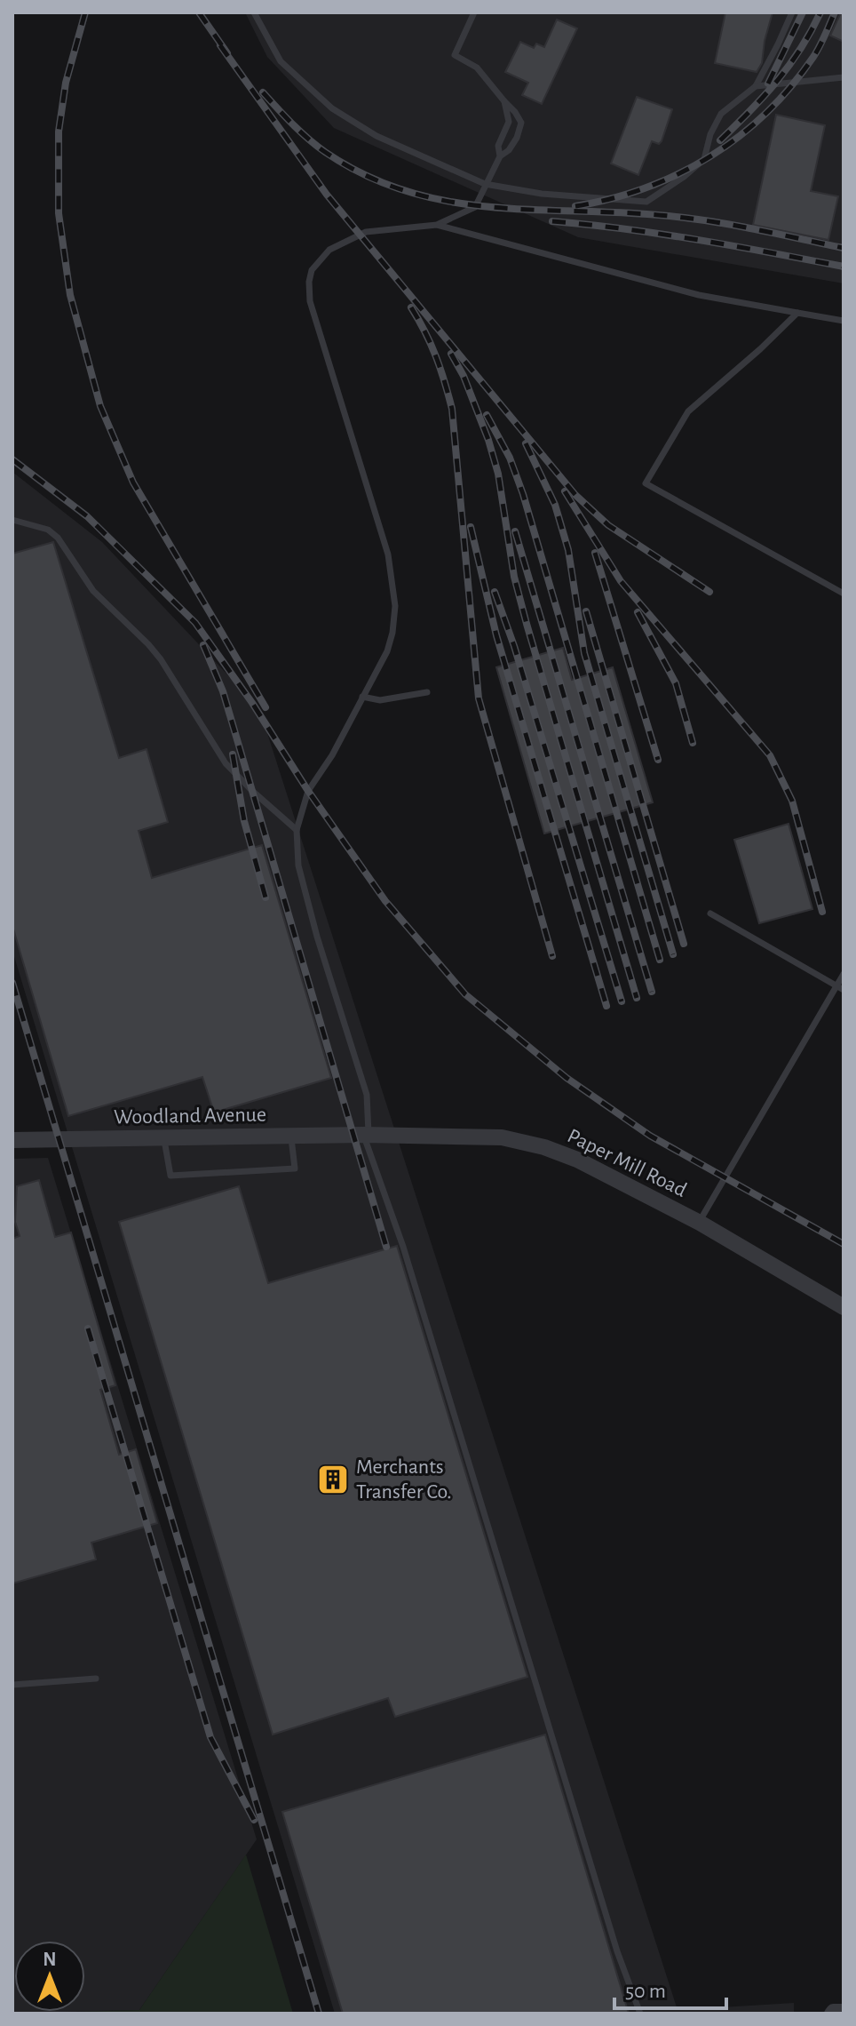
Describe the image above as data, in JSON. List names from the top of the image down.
{
  "streets": {
    "street": ["Woodland Avenue", "Paper Mill Road"]
  },
  "crossings": [
    ["Woodland Avenue", "Paper Mill Road"]
  ],
  "places": {
    "building": ["Merchants Transfer Co."]
  },
  "scale_bar": "50 m",
  "north": "top"
}
